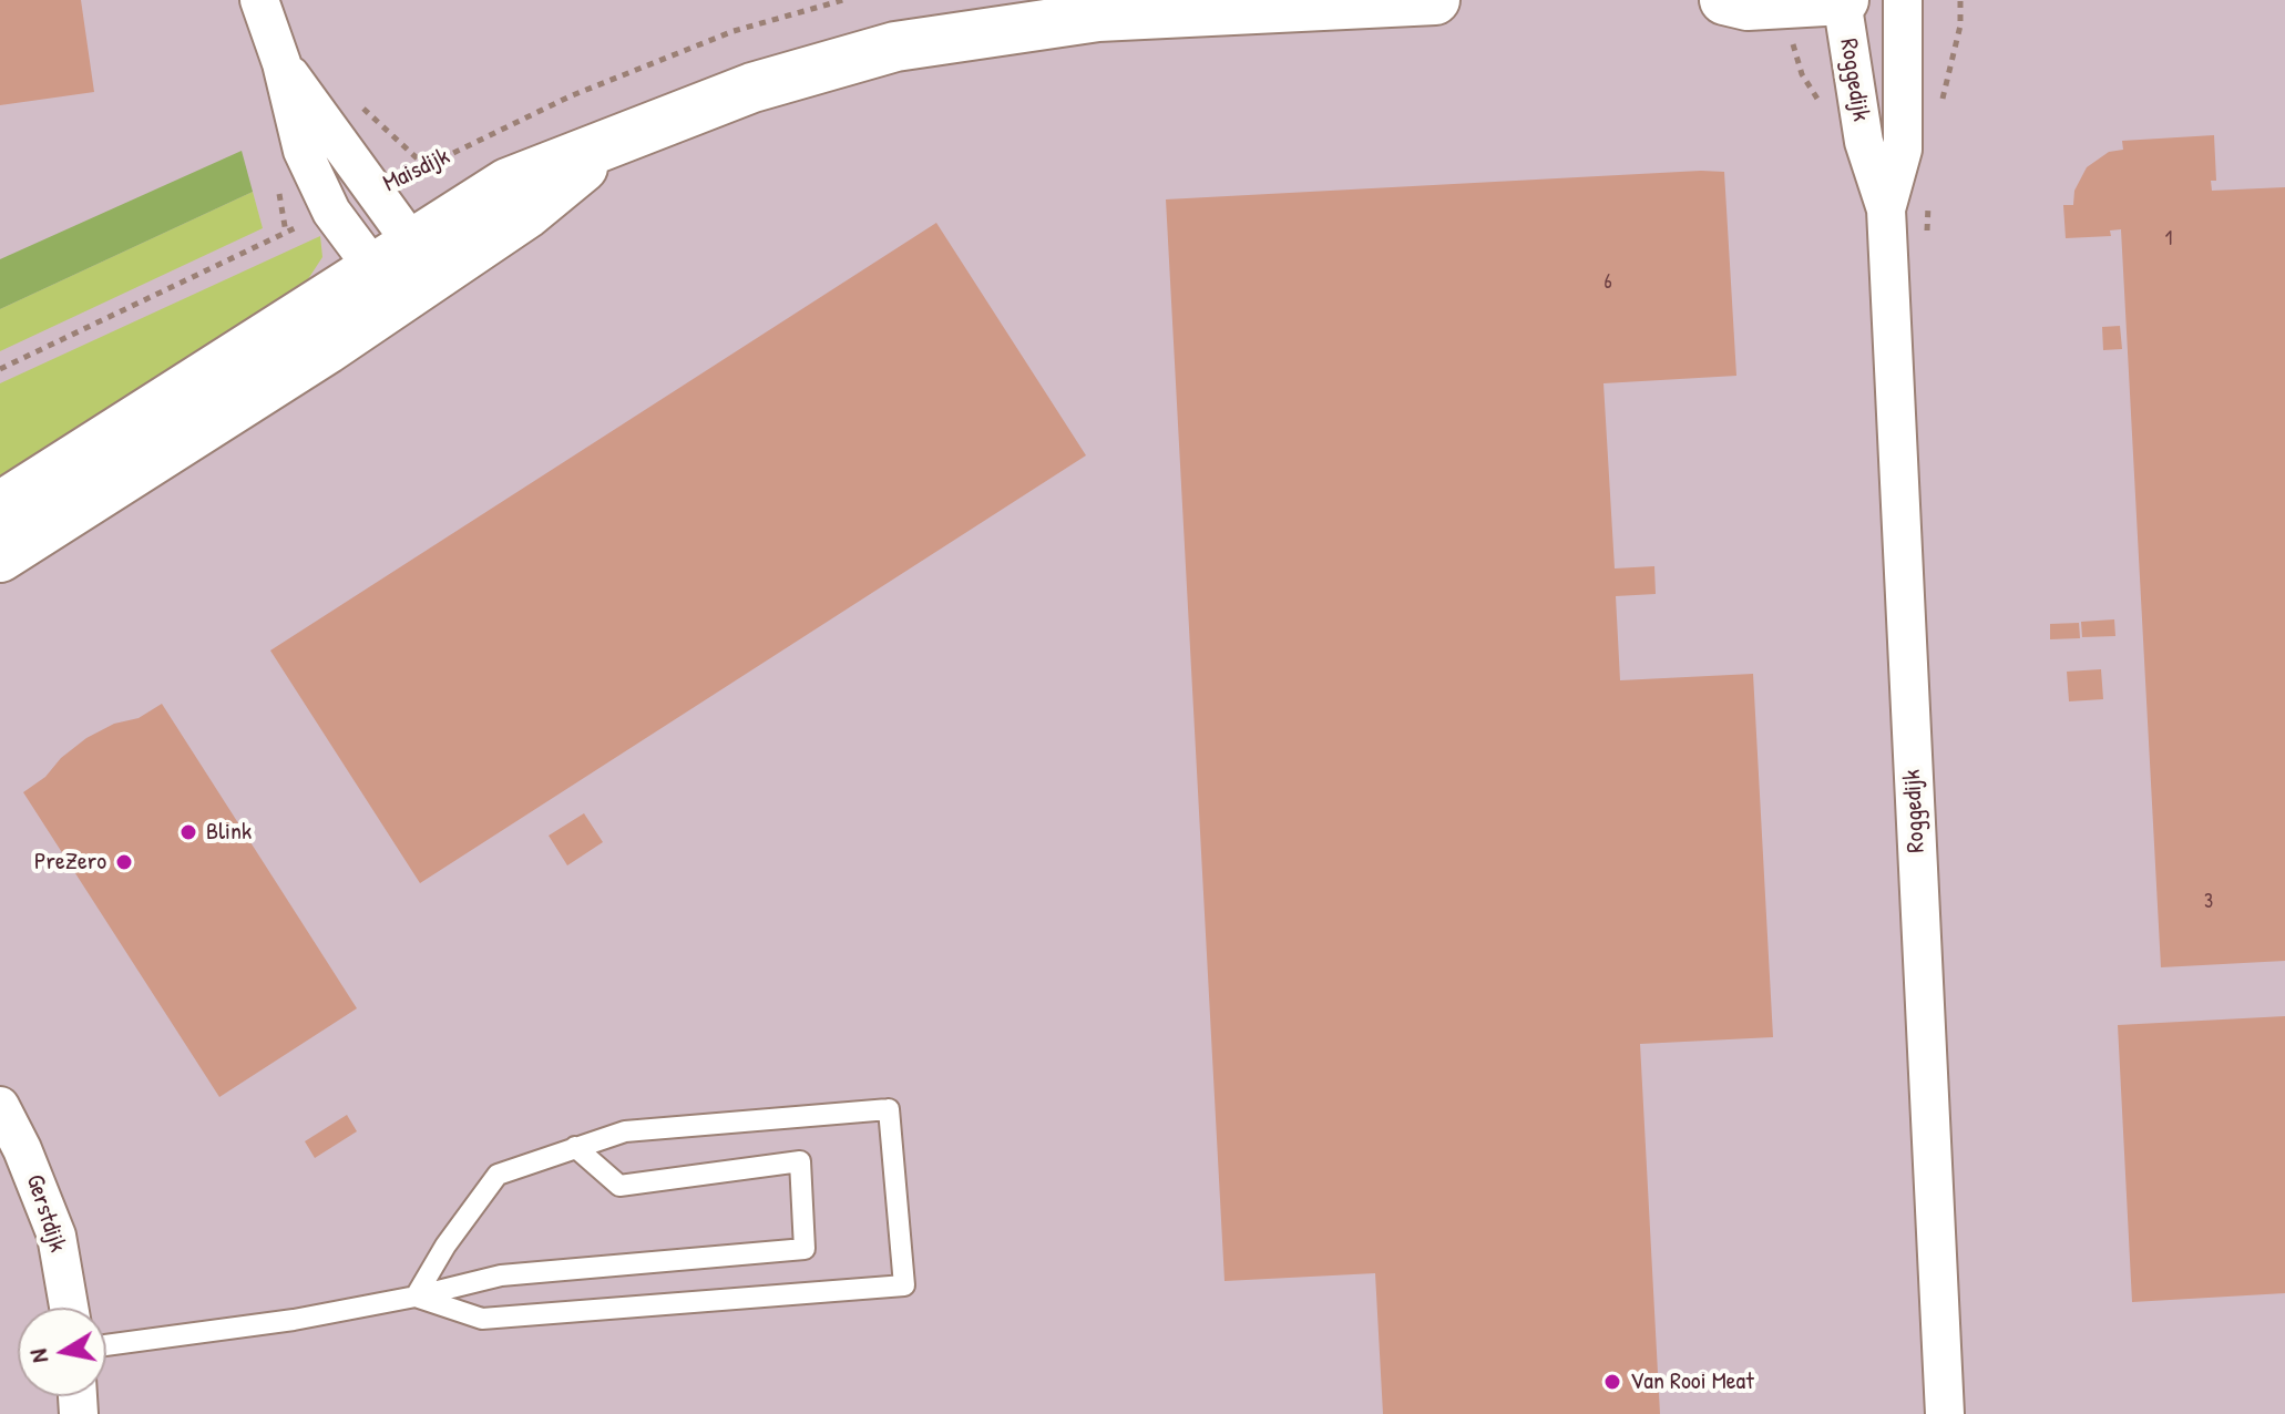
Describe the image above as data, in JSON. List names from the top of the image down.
{
  "streets": {
    "street": ["Roggedijk", "Gerstdijk"],
    "path": ["Maisdijk"]
  },
  "places": ["Blink", "PreZero", "Van Rooi Meat"],
  "house_numbers": ["1", "6", "3"],
  "north": "left"
}
